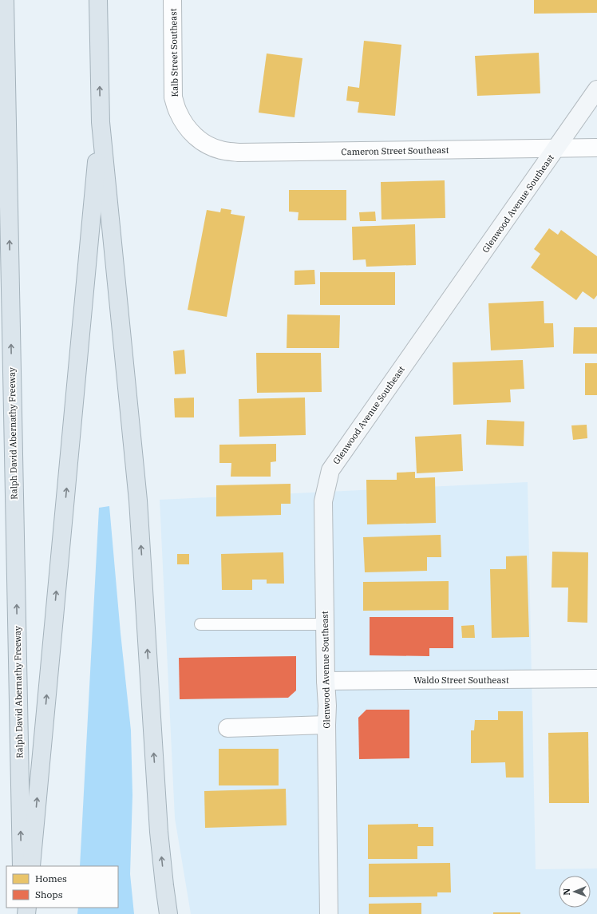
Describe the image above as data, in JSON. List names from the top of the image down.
{
  "streets": {
    "highway": ["Ralph David Abernathy Freeway"],
    "street": [
      "Kalb Street Southeast",
      "Cameron Street Southeast",
      "Glenwood Avenue Southeast",
      "Waldo Street Southeast"
    ]
  },
  "crossings": [
    ["Kalb Street Southeast", "Cameron Street Southeast"],
    ["Cameron Street Southeast", "Glenwood Avenue Southeast"],
    ["Glenwood Avenue Southeast", "Waldo Street Southeast"]
  ],
  "legend": ["Homes", "Shops"],
  "north": "left"
}
